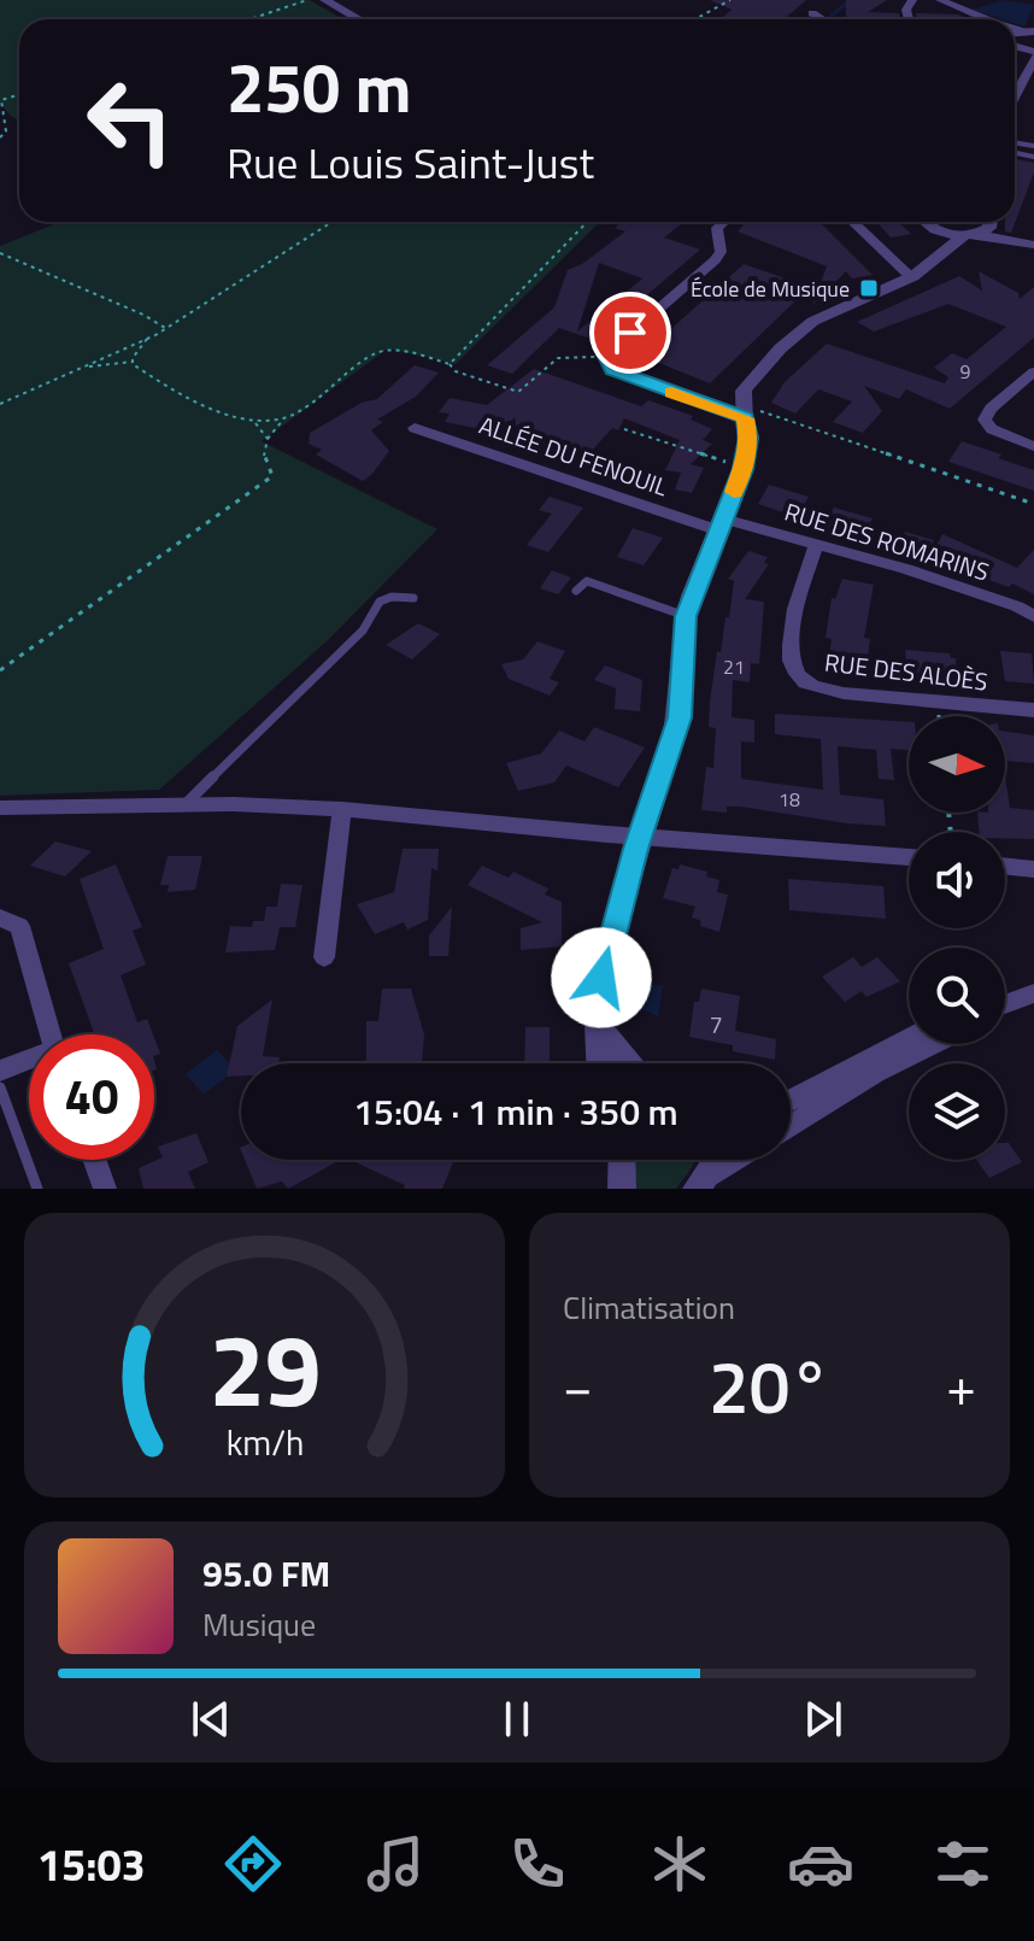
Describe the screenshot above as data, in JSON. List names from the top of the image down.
{
  "streets": {
    "street": ["ALLÉE DU FENOUIL", "RUE DES ROMARINS", "RUE DES ALOÈS"]
  },
  "crossings": [
    ["ALLÉE DU FENOUIL", "RUE DES ROMARINS"],
    ["RUE DES ROMARINS", "RUE DES ALOÈS"]
  ],
  "places": {
    "transit": ["École de Musique"]
  },
  "house_numbers": [
    "9",
    "21",
    "18",
    "7"
  ],
  "north": "right",
  "page": {
    "turn": ["250 m", "Rue Louis Saint-Just"],
    "limit": "40",
    "trip": "15:04 · 1 min · 350 m",
    "tile": "Climatisation",
    "heat": ["−", "20°", "+"],
    "song": ["95.0 FM", "Musique"],
    "tabs": "15:03",
    "gauge": ["29", "km/h"]
  }
}
